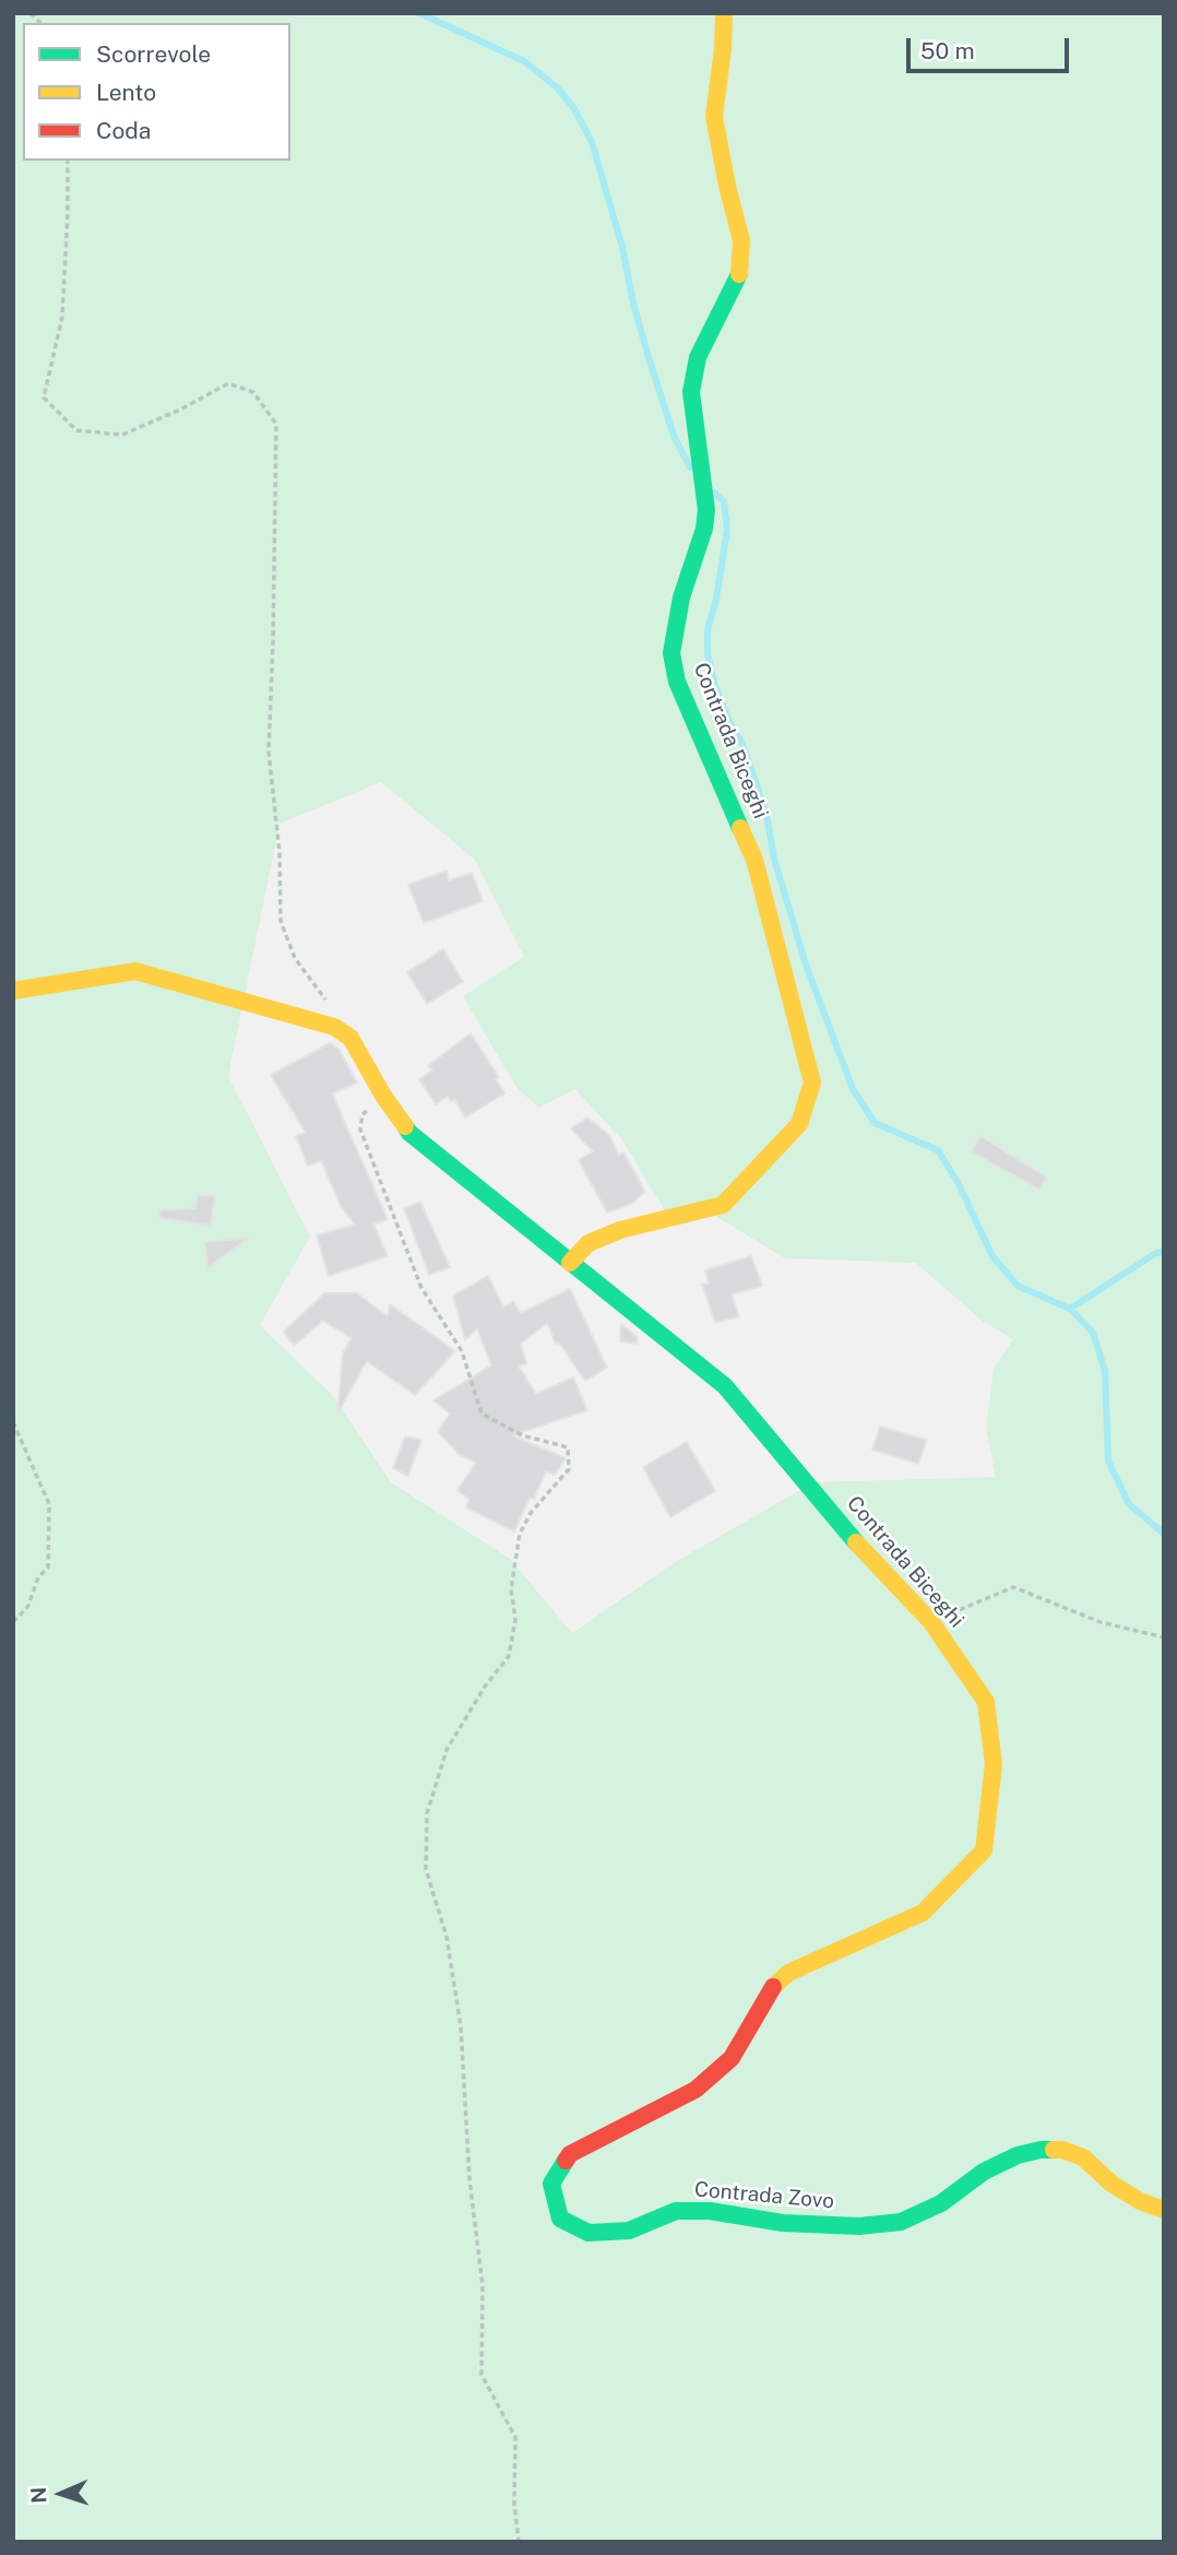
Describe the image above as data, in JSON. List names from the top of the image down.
{
  "streets": {
    "street": ["Contrada Biceghi", "Contrada Zovo"]
  },
  "crossings": [
    ["Contrada Biceghi", "Contrada Zovo"]
  ],
  "legend": ["Scorrevole", "Lento", "Coda"],
  "scale_bar": "50 m",
  "north": "left"
}
